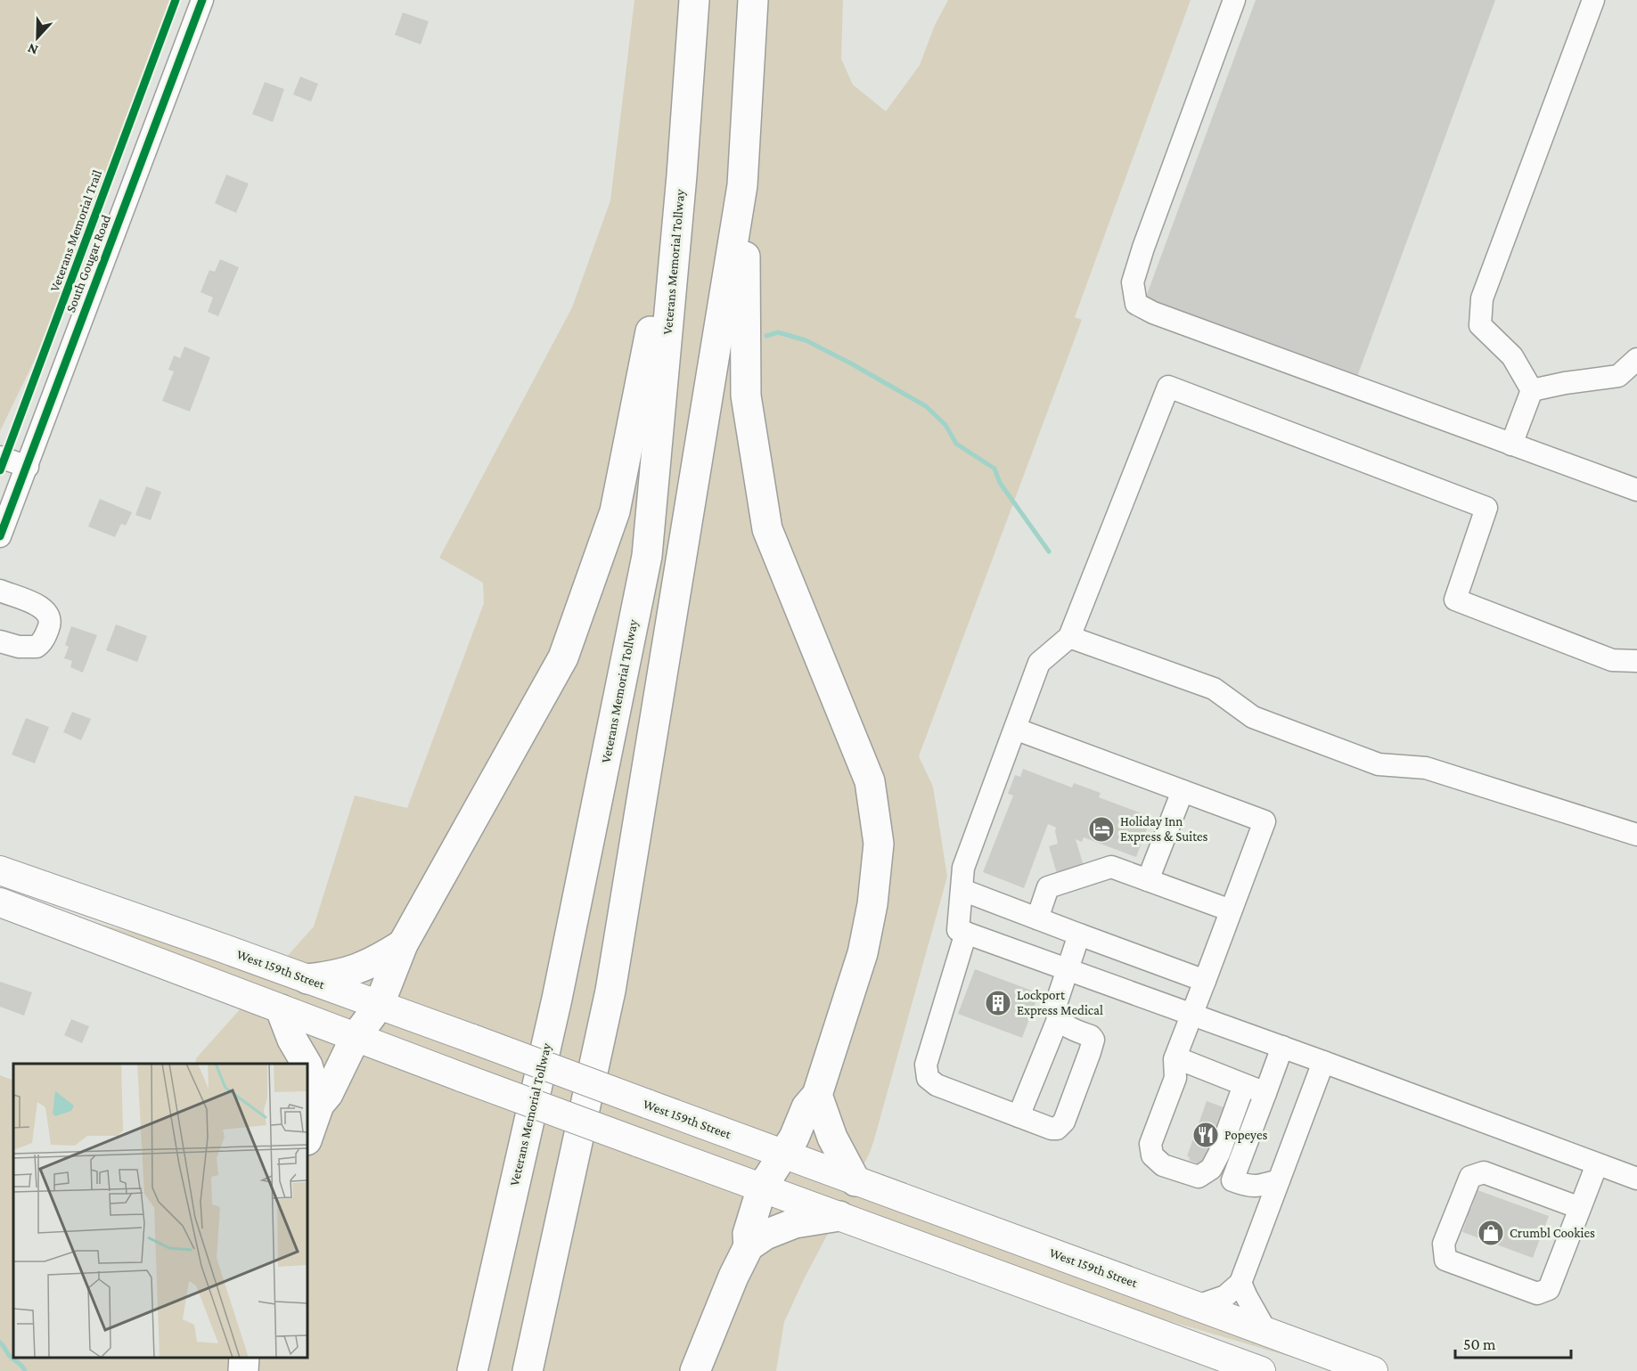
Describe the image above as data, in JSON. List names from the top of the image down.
{
  "streets": {
    "highway": ["Veterans Memorial Tollway"],
    "main road": ["West 159th Street"],
    "street": ["South Gougar Road"],
    "cycle path": ["Veterans Memorial Trail"]
  },
  "places": {
    "hotel": ["Holiday Inn Express & Suites"],
    "building": ["Lockport Express Medical"],
    "restaurant": ["Popeyes"],
    "shop": ["Crumbl Cookies"]
  },
  "scale_bar": "50 m",
  "north": "bottom"
}
